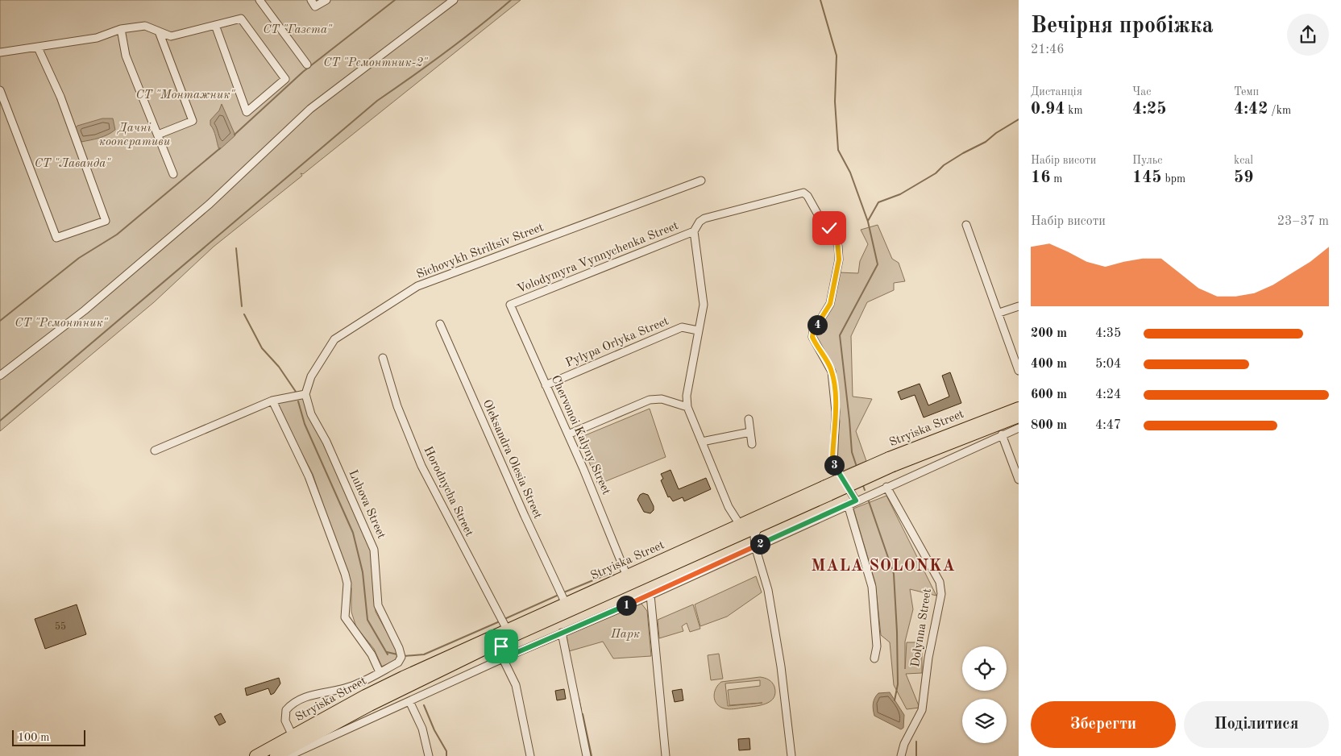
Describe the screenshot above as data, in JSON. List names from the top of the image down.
{
  "streets": {
    "highway": ["Stryiska Street"],
    "street": [
      "Sichovykh Striltsiv Street",
      "Volodymyra Vynnychenka Street",
      "Pylypa Orlyka Street",
      "Chervonoi Kalyny Street",
      "Oleksandra Olesia Street",
      "Horodnycha Street",
      "Luhova Street",
      "Dolynna Street"
    ]
  },
  "crossings": [
    ["Sichovykh Striltsiv Street", "Luhova Street"],
    ["Volodymyra Vynnychenka Street", "Chervonoi Kalyny Street"],
    ["Pylypa Orlyka Street", "Chervonoi Kalyny Street"],
    ["Stryiska Street", "Chervonoi Kalyny Street"],
    ["Stryiska Street", "Oleksandra Olesia Street"],
    ["Stryiska Street", "Horodnycha Street"],
    ["Stryiska Street", "Luhova Street"]
  ],
  "districts": ["MALA SOLONKA"],
  "parks": [
    "СТ \"Газета\"",
    "СТ \"Ремонтник-2\"",
    "СТ \"Монтажник\"",
    "Дачні кооперативи",
    "СТ \"Лаванда\"",
    "СТ \"Ремонтник\"",
    "Парк"
  ],
  "house_numbers": ["55"],
  "scale_bar": "100 m",
  "page": {
    "heading": ["Вечірня пробіжка", "21:46"],
    "stats": [
      ["Дистанція", "0.94 km"],
      ["Час", "4:25"],
      ["Темп", "4:42 /km"],
      ["Набір висоти", "16 m"],
      ["Пульс", "145 bpm"],
      ["kcal", "59"]
    ],
    "chart": ["Набір висоти", "23–37 m"],
    "pins": [
      "4",
      "3",
      "2",
      "1"
    ],
    "list": [
      {
        "name": "200 m",
        "note": "4:35"
      },
      {
        "name": "400 m",
        "note": "5:04"
      },
      {
        "name": "600 m",
        "note": "4:24"
      },
      {
        "name": "800 m",
        "note": "4:47"
      }
    ],
    "buttons": ["Зберегти", "Поділитися"],
    "scale": "100 m"
  }
}
